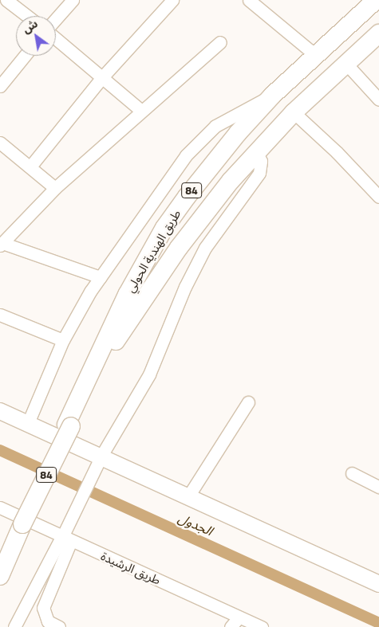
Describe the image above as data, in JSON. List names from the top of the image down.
{
  "streets": {
    "highway": ["84", "طريق الهندية الحولي"],
    "street": ["طريق الرشيدة"]
  },
  "crossings": [
    ["84", "طريق الهندية الحولي"]
  ],
  "water": ["الجدول"],
  "north": "top left"
}
